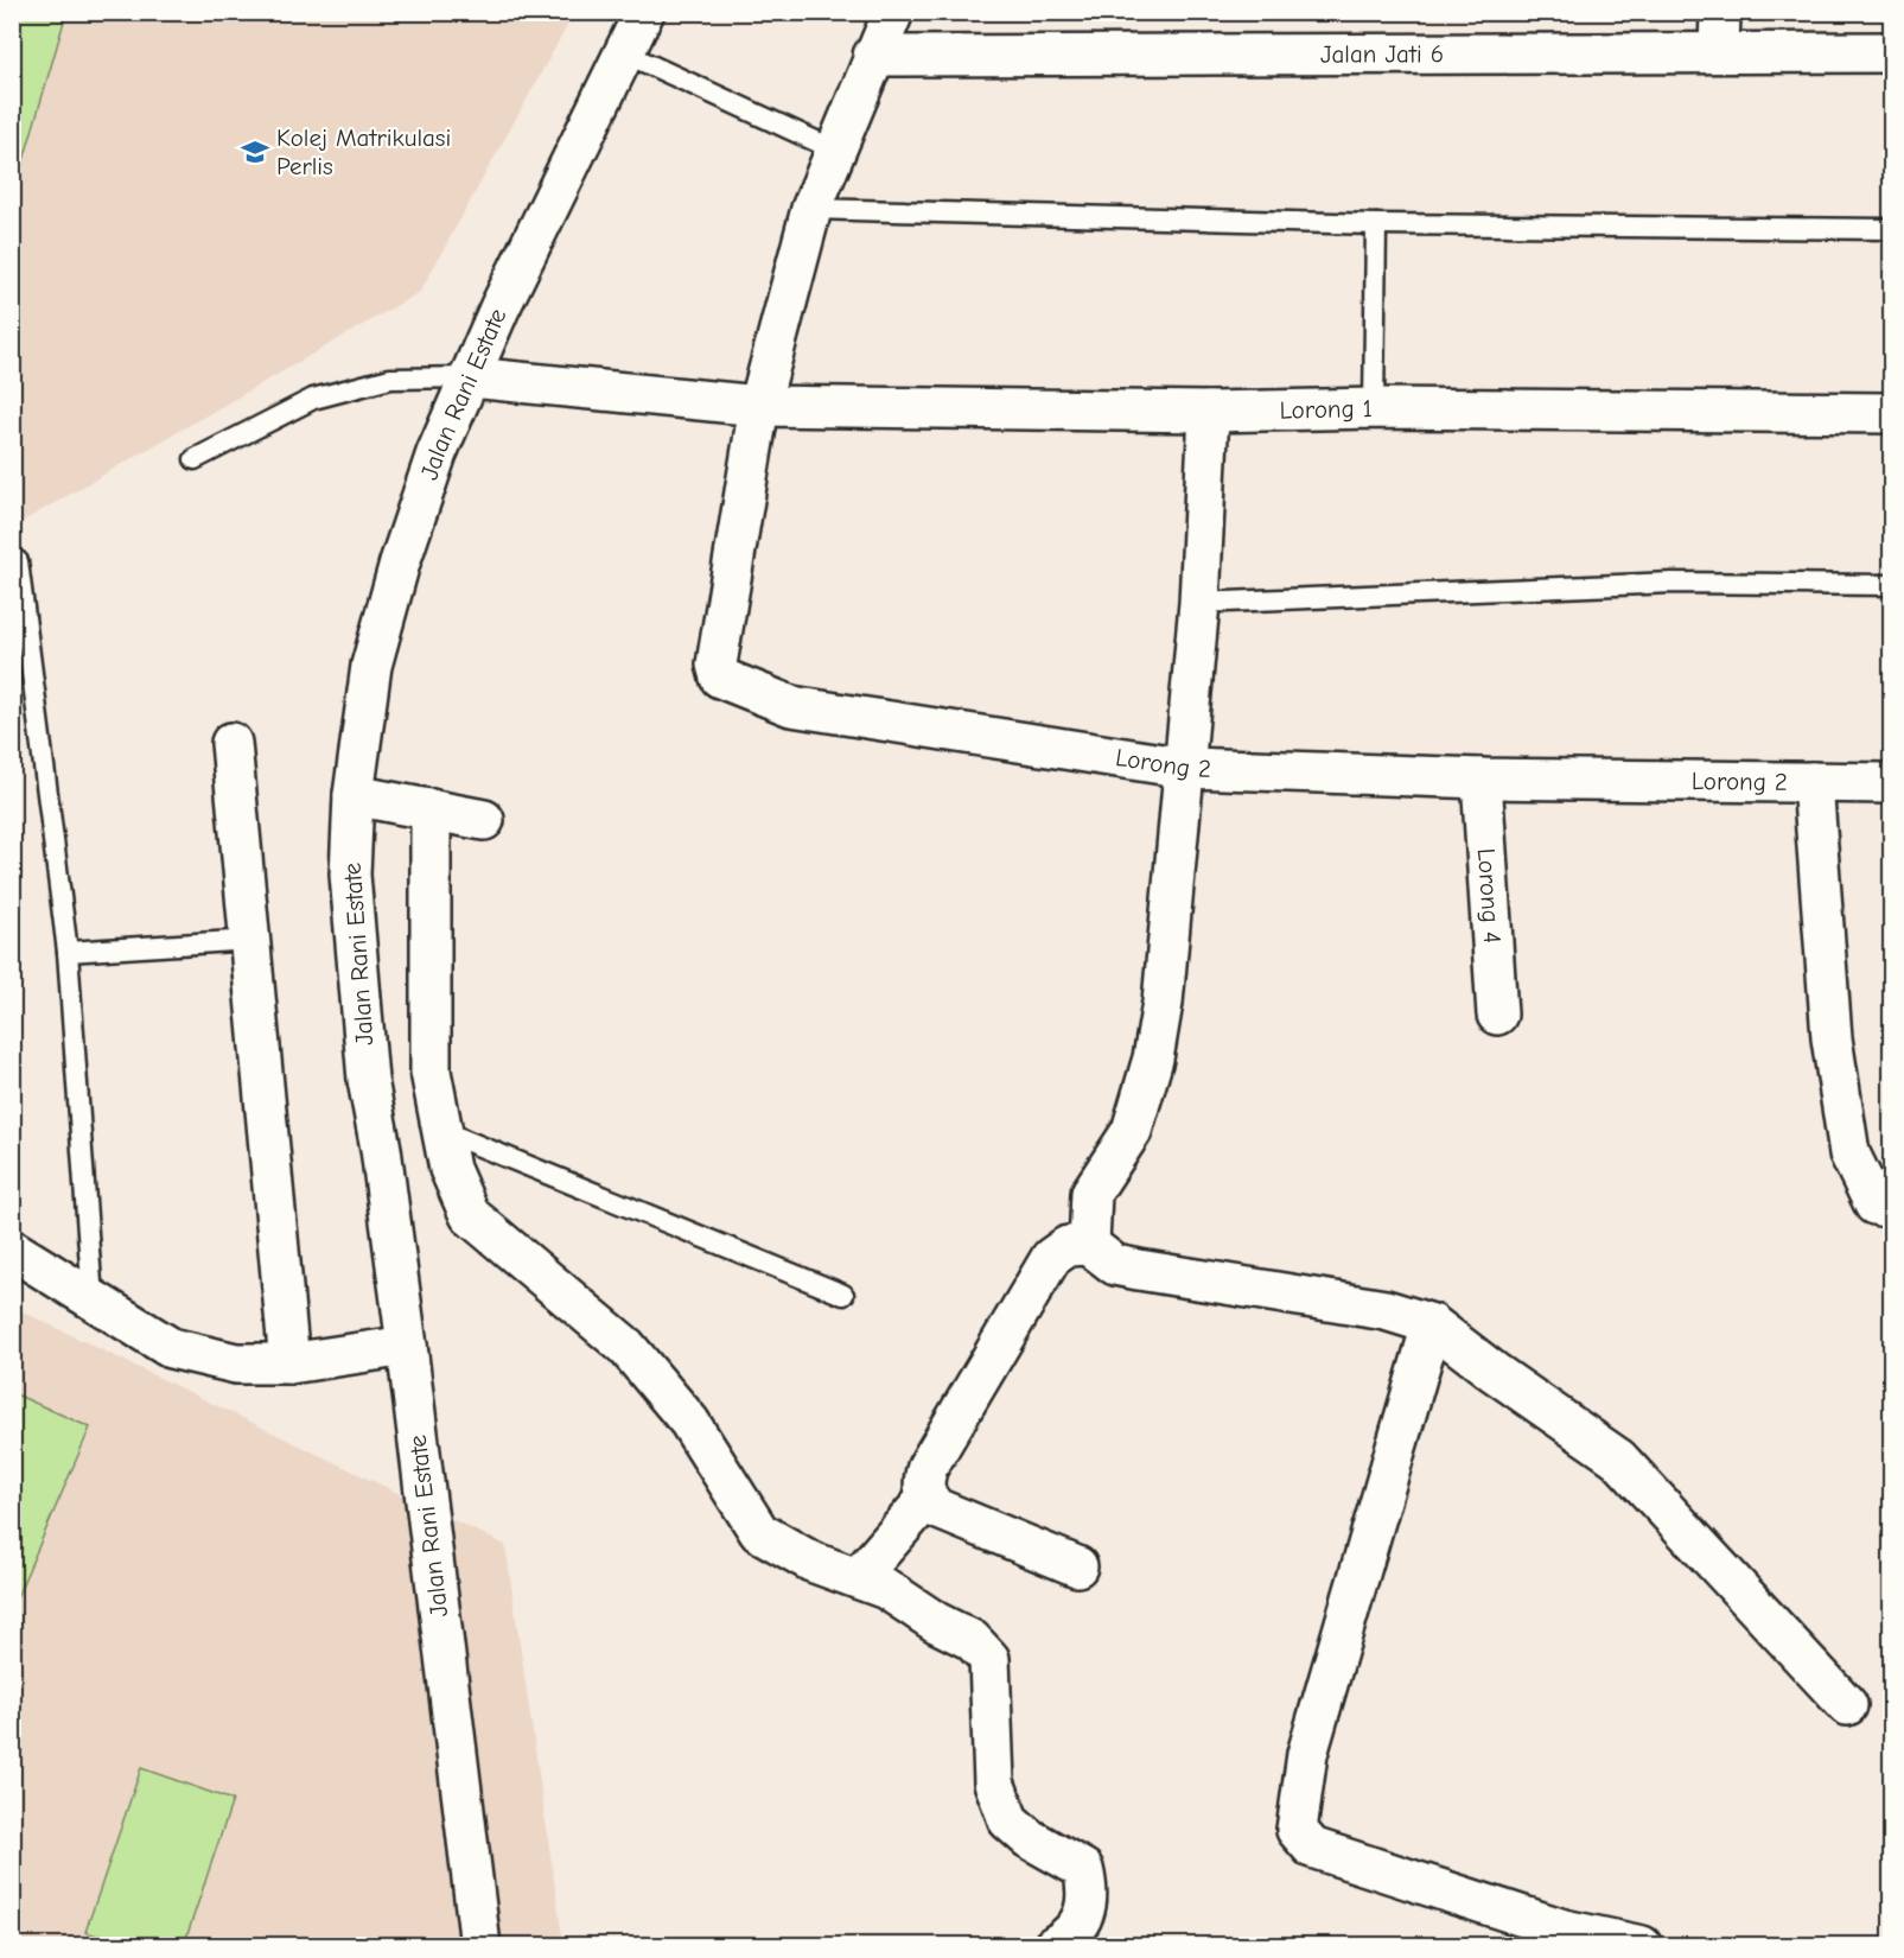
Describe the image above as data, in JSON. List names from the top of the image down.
{
  "streets": {
    "street": [
      "Jalan Jati 6",
      "Jalan Rani Estate",
      "Lorong 1",
      "Lorong 2",
      "Lorong 4"
    ]
  },
  "crossings": [
    ["Jalan Rani Estate", "Lorong 1"],
    ["Lorong 1", "Lorong 2"],
    ["Lorong 2", "Lorong 4"]
  ],
  "places": {
    "school or university": ["Kolej Matrikulasi Perlis"]
  }
}
